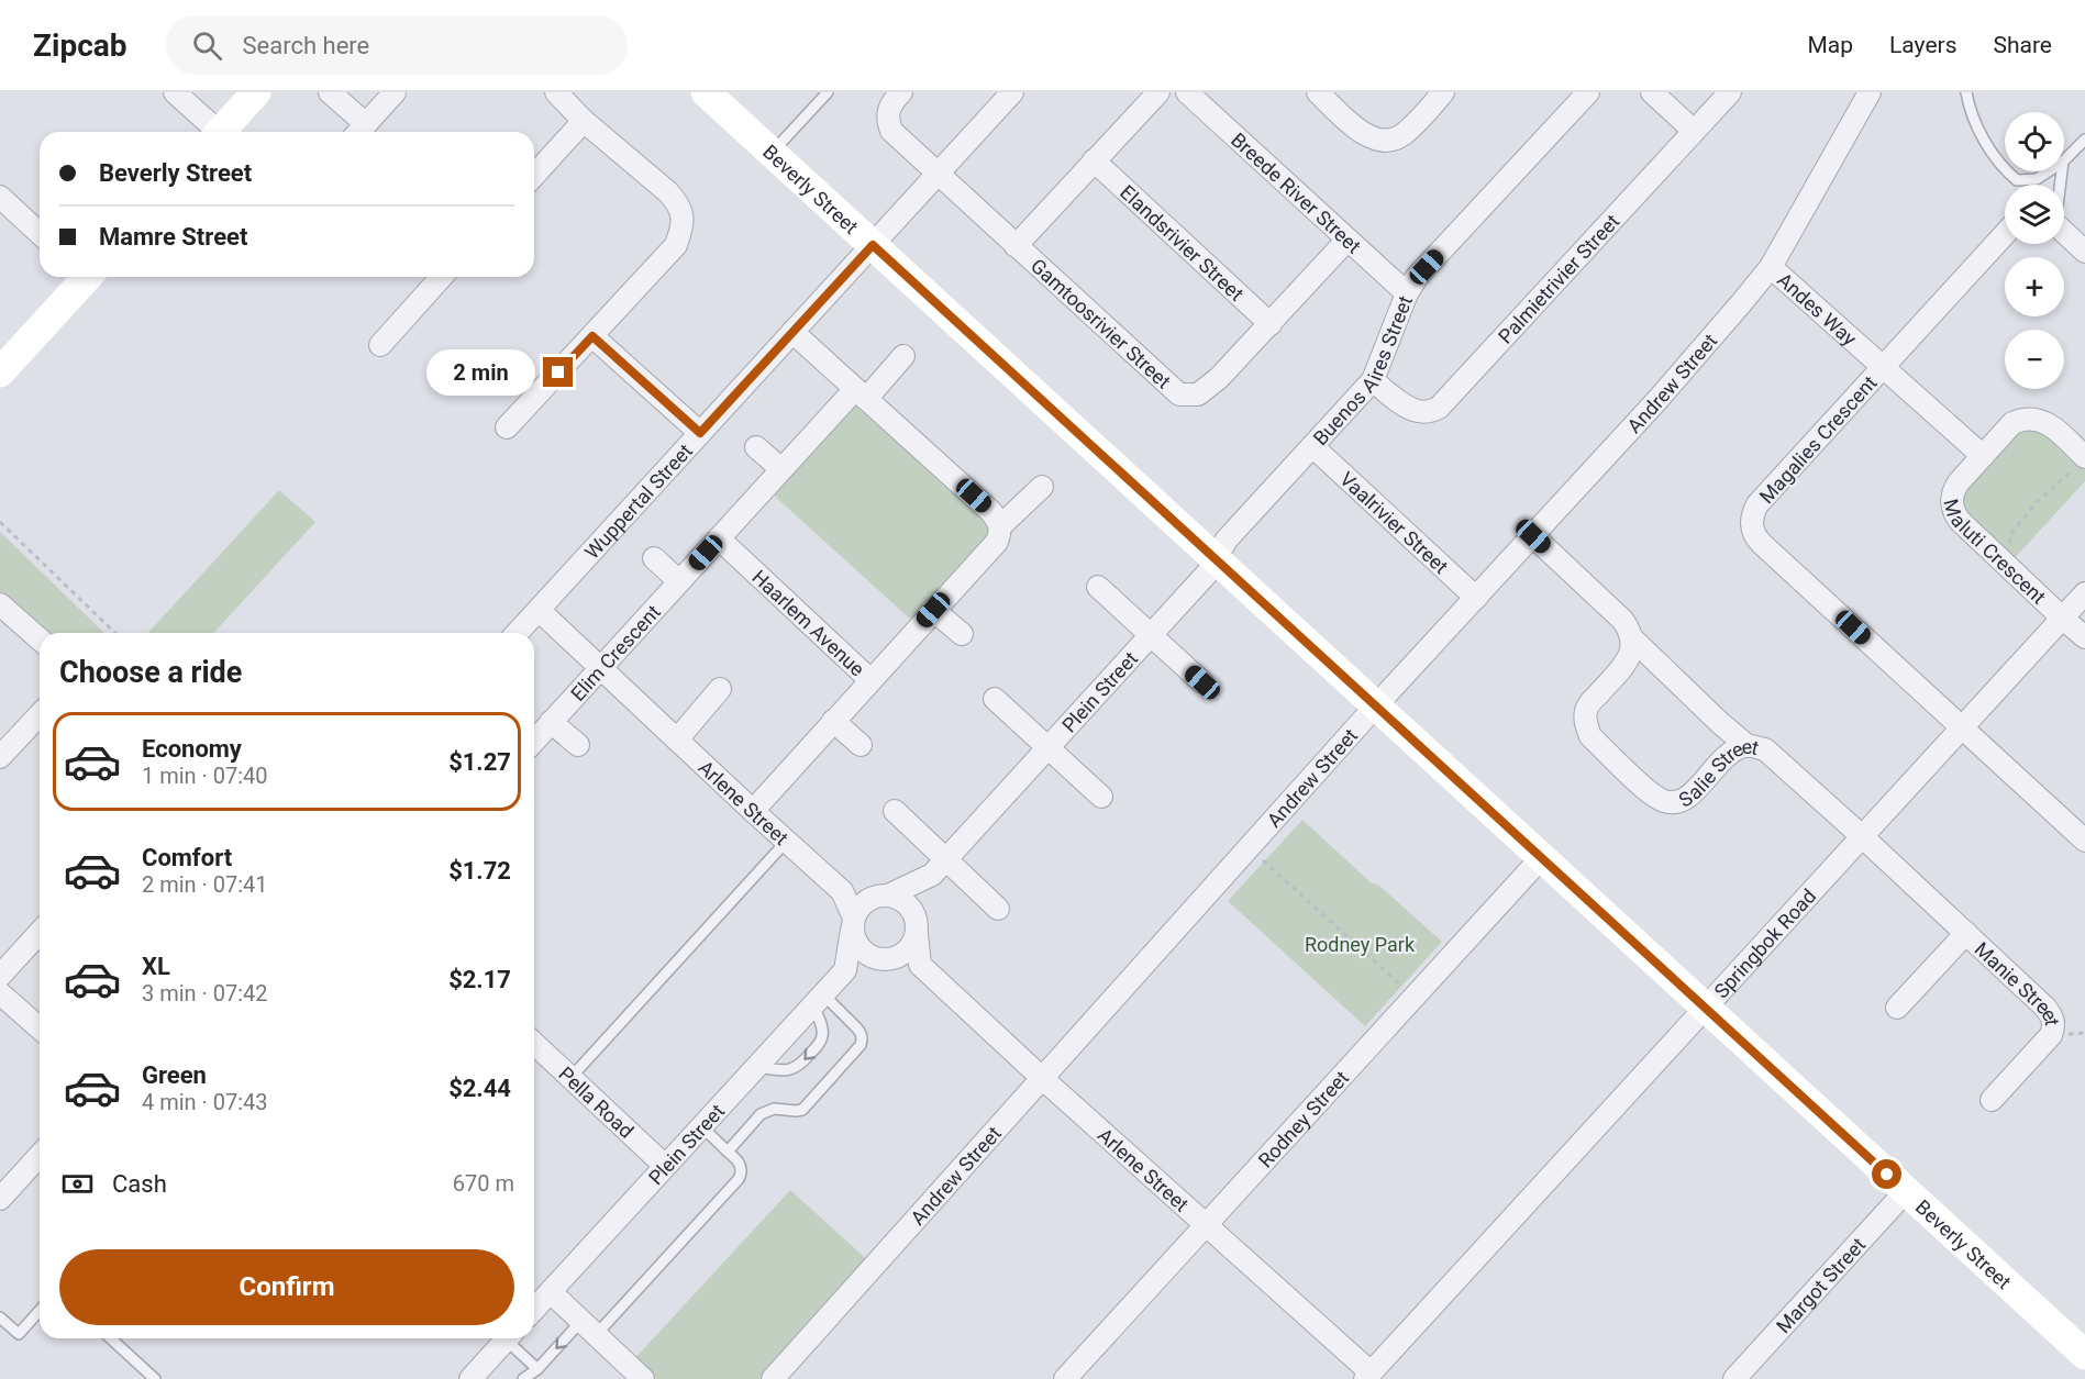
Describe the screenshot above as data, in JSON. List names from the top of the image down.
{
  "streets": {
    "street": [
      "Beverly Street",
      "Breede River Street",
      "Elandsrivier Street",
      "Palmietrivier Street",
      "Andes Way",
      "Gamtoosrivier Street",
      "Buenos Aires Street",
      "Andrew Street",
      "Magalies Crescent",
      "Wuppertal Street",
      "Vaalrivier Street",
      "Maluti Crescent",
      "Haarlem Avenue",
      "Elim Crescent",
      "Plein Street",
      "Salie Street",
      "Arlene Street",
      "Springbok Road",
      "Manie Street",
      "Pella Road",
      "Rodney Street",
      "Margot Street"
    ]
  },
  "crossings": [
    ["Beverly Street", "Buenos Aires Street"],
    ["Beverly Street", "Andrew Street"],
    ["Beverly Street", "Wuppertal Street"],
    ["Beverly Street", "Plein Street"],
    ["Beverly Street", "Springbok Road"],
    ["Beverly Street", "Rodney Street"],
    ["Beverly Street", "Margot Street"],
    ["Breede River Street", "Gamtoosrivier Street"],
    ["Breede River Street", "Buenos Aires Street"],
    ["Elandsrivier Street", "Gamtoosrivier Street"],
    ["Palmietrivier Street", "Buenos Aires Street"],
    ["Andes Way", "Andrew Street"],
    ["Andes Way", "Magalies Crescent"],
    ["Andes Way", "Maluti Crescent"],
    ["Gamtoosrivier Street", "Wuppertal Street"],
    ["Buenos Aires Street", "Vaalrivier Street"],
    ["Buenos Aires Street", "Plein Street"],
    ["Andrew Street", "Vaalrivier Street"],
    ["Andrew Street", "Arlene Street"],
    ["Magalies Crescent", "Springbok Road"],
    ["Wuppertal Street", "Arlene Street"],
    ["Maluti Crescent", "Springbok Road"],
    ["Haarlem Avenue", "Elim Crescent"],
    ["Elim Crescent", "Arlene Street"],
    ["Plein Street", "Arlene Street"],
    ["Plein Street", "Pella Road"],
    ["Salie Street", "Springbok Road"],
    ["Salie Street", "Manie Street"],
    ["Arlene Street", "Springbok Road"],
    ["Arlene Street", "Rodney Street"],
    ["Springbok Road", "Manie Street"]
  ],
  "parks": ["Rodney Park"],
  "page": {
    "header": "Zipcab",
    "search": "Search here",
    "nav": ["Map", "Layers", "Share"],
    "map_buttons": ["+", "−"],
    "banner": ["Beverly Street", "Mamre Street"],
    "bubble": "2 min",
    "heading": "Choose a ride",
    "list": [
      {
        "name": "Economy",
        "note": "1 min · 07:40",
        "value": "$1.27"
      },
      {
        "name": "Comfort",
        "note": "2 min · 07:41",
        "value": "$1.72"
      },
      {
        "name": "XL",
        "note": "3 min · 07:42",
        "value": "$2.17"
      },
      {
        "name": "Green",
        "note": "4 min · 07:43",
        "value": "$2.44"
      }
    ],
    "pay": ["Cash", "670 m"],
    "buttons": "Confirm"
  }
}
